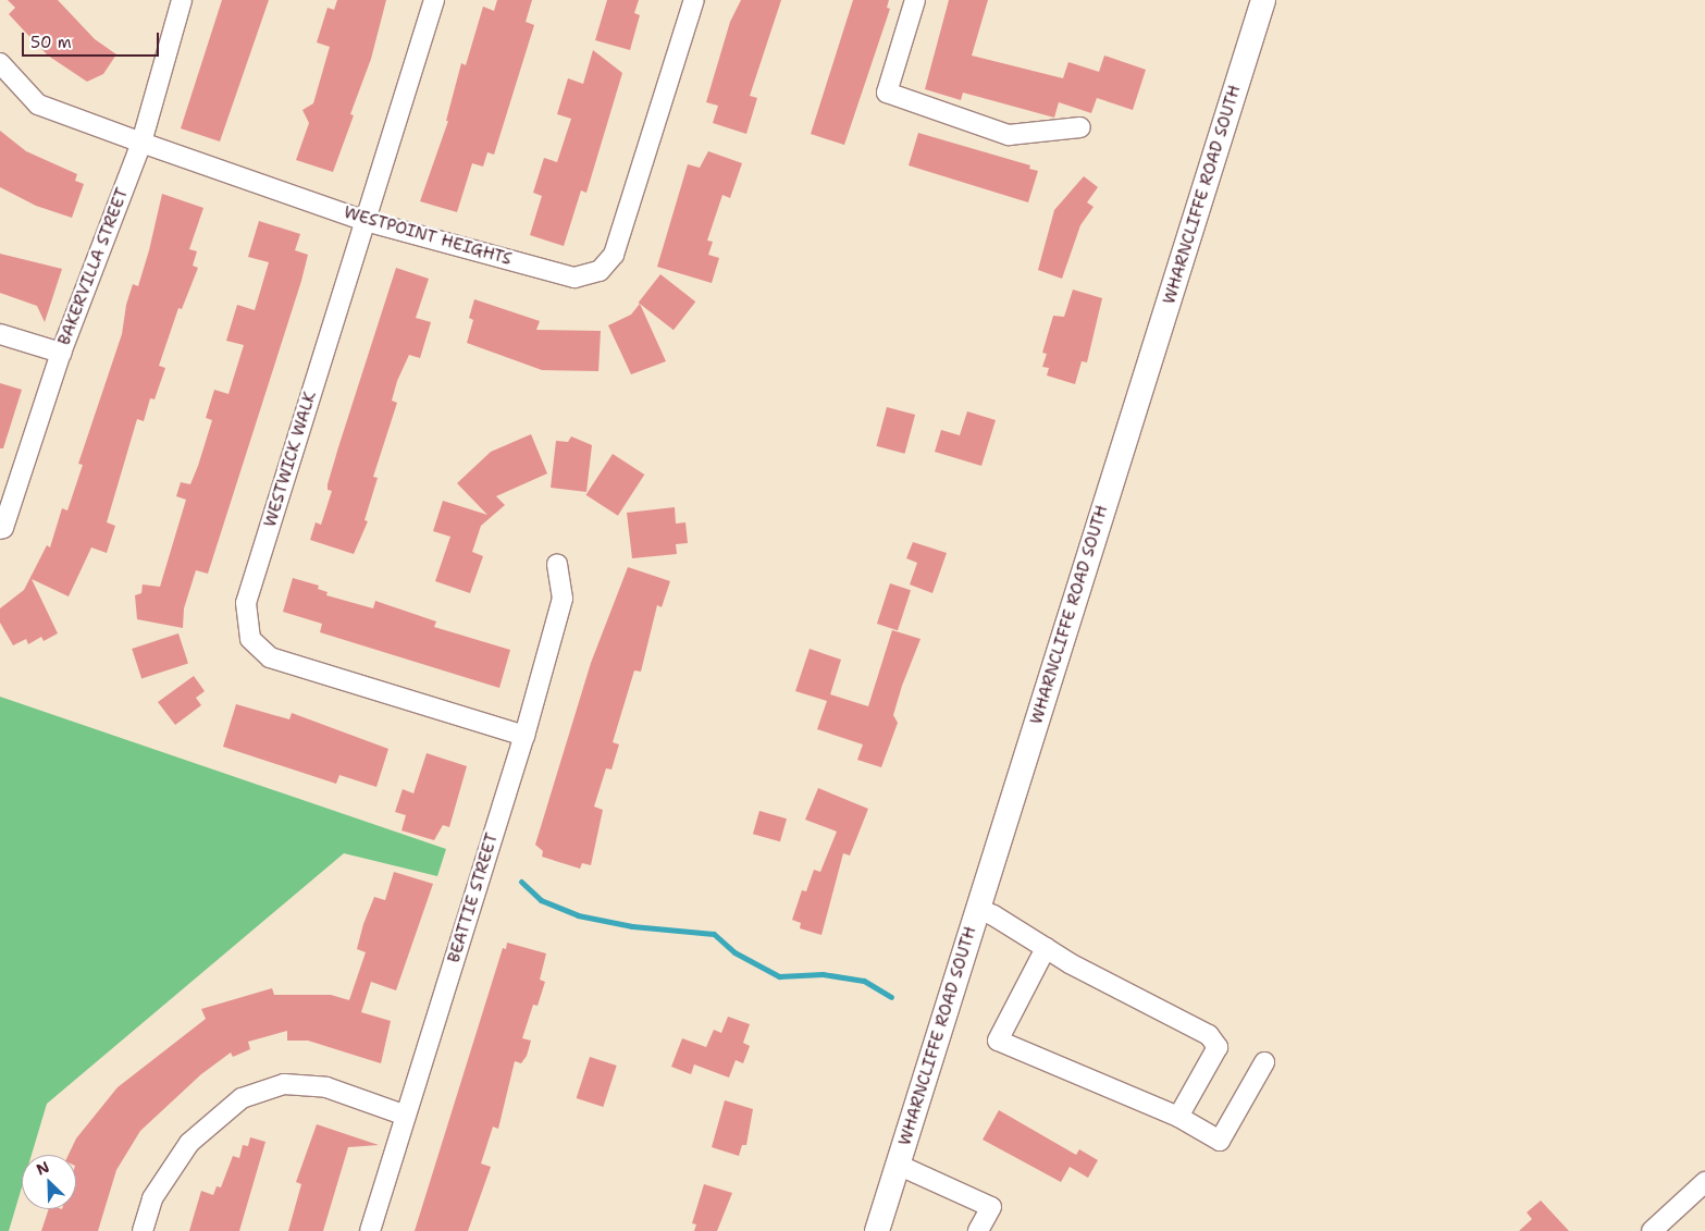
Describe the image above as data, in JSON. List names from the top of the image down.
{
  "streets": {
    "main road": ["WHARNCLIFFE ROAD SOUTH"],
    "street": [
      "WESTPOINT HEIGHTS",
      "BAKERVILLA STREET",
      "WESTWICK WALK",
      "BEATTIE STREET"
    ]
  },
  "crossings": [
    ["WESTPOINT HEIGHTS", "BAKERVILLA STREET"],
    ["WESTPOINT HEIGHTS", "WESTWICK WALK"],
    ["WESTWICK WALK", "BEATTIE STREET"]
  ],
  "scale_bar": "50 m",
  "north": "top left"
}
